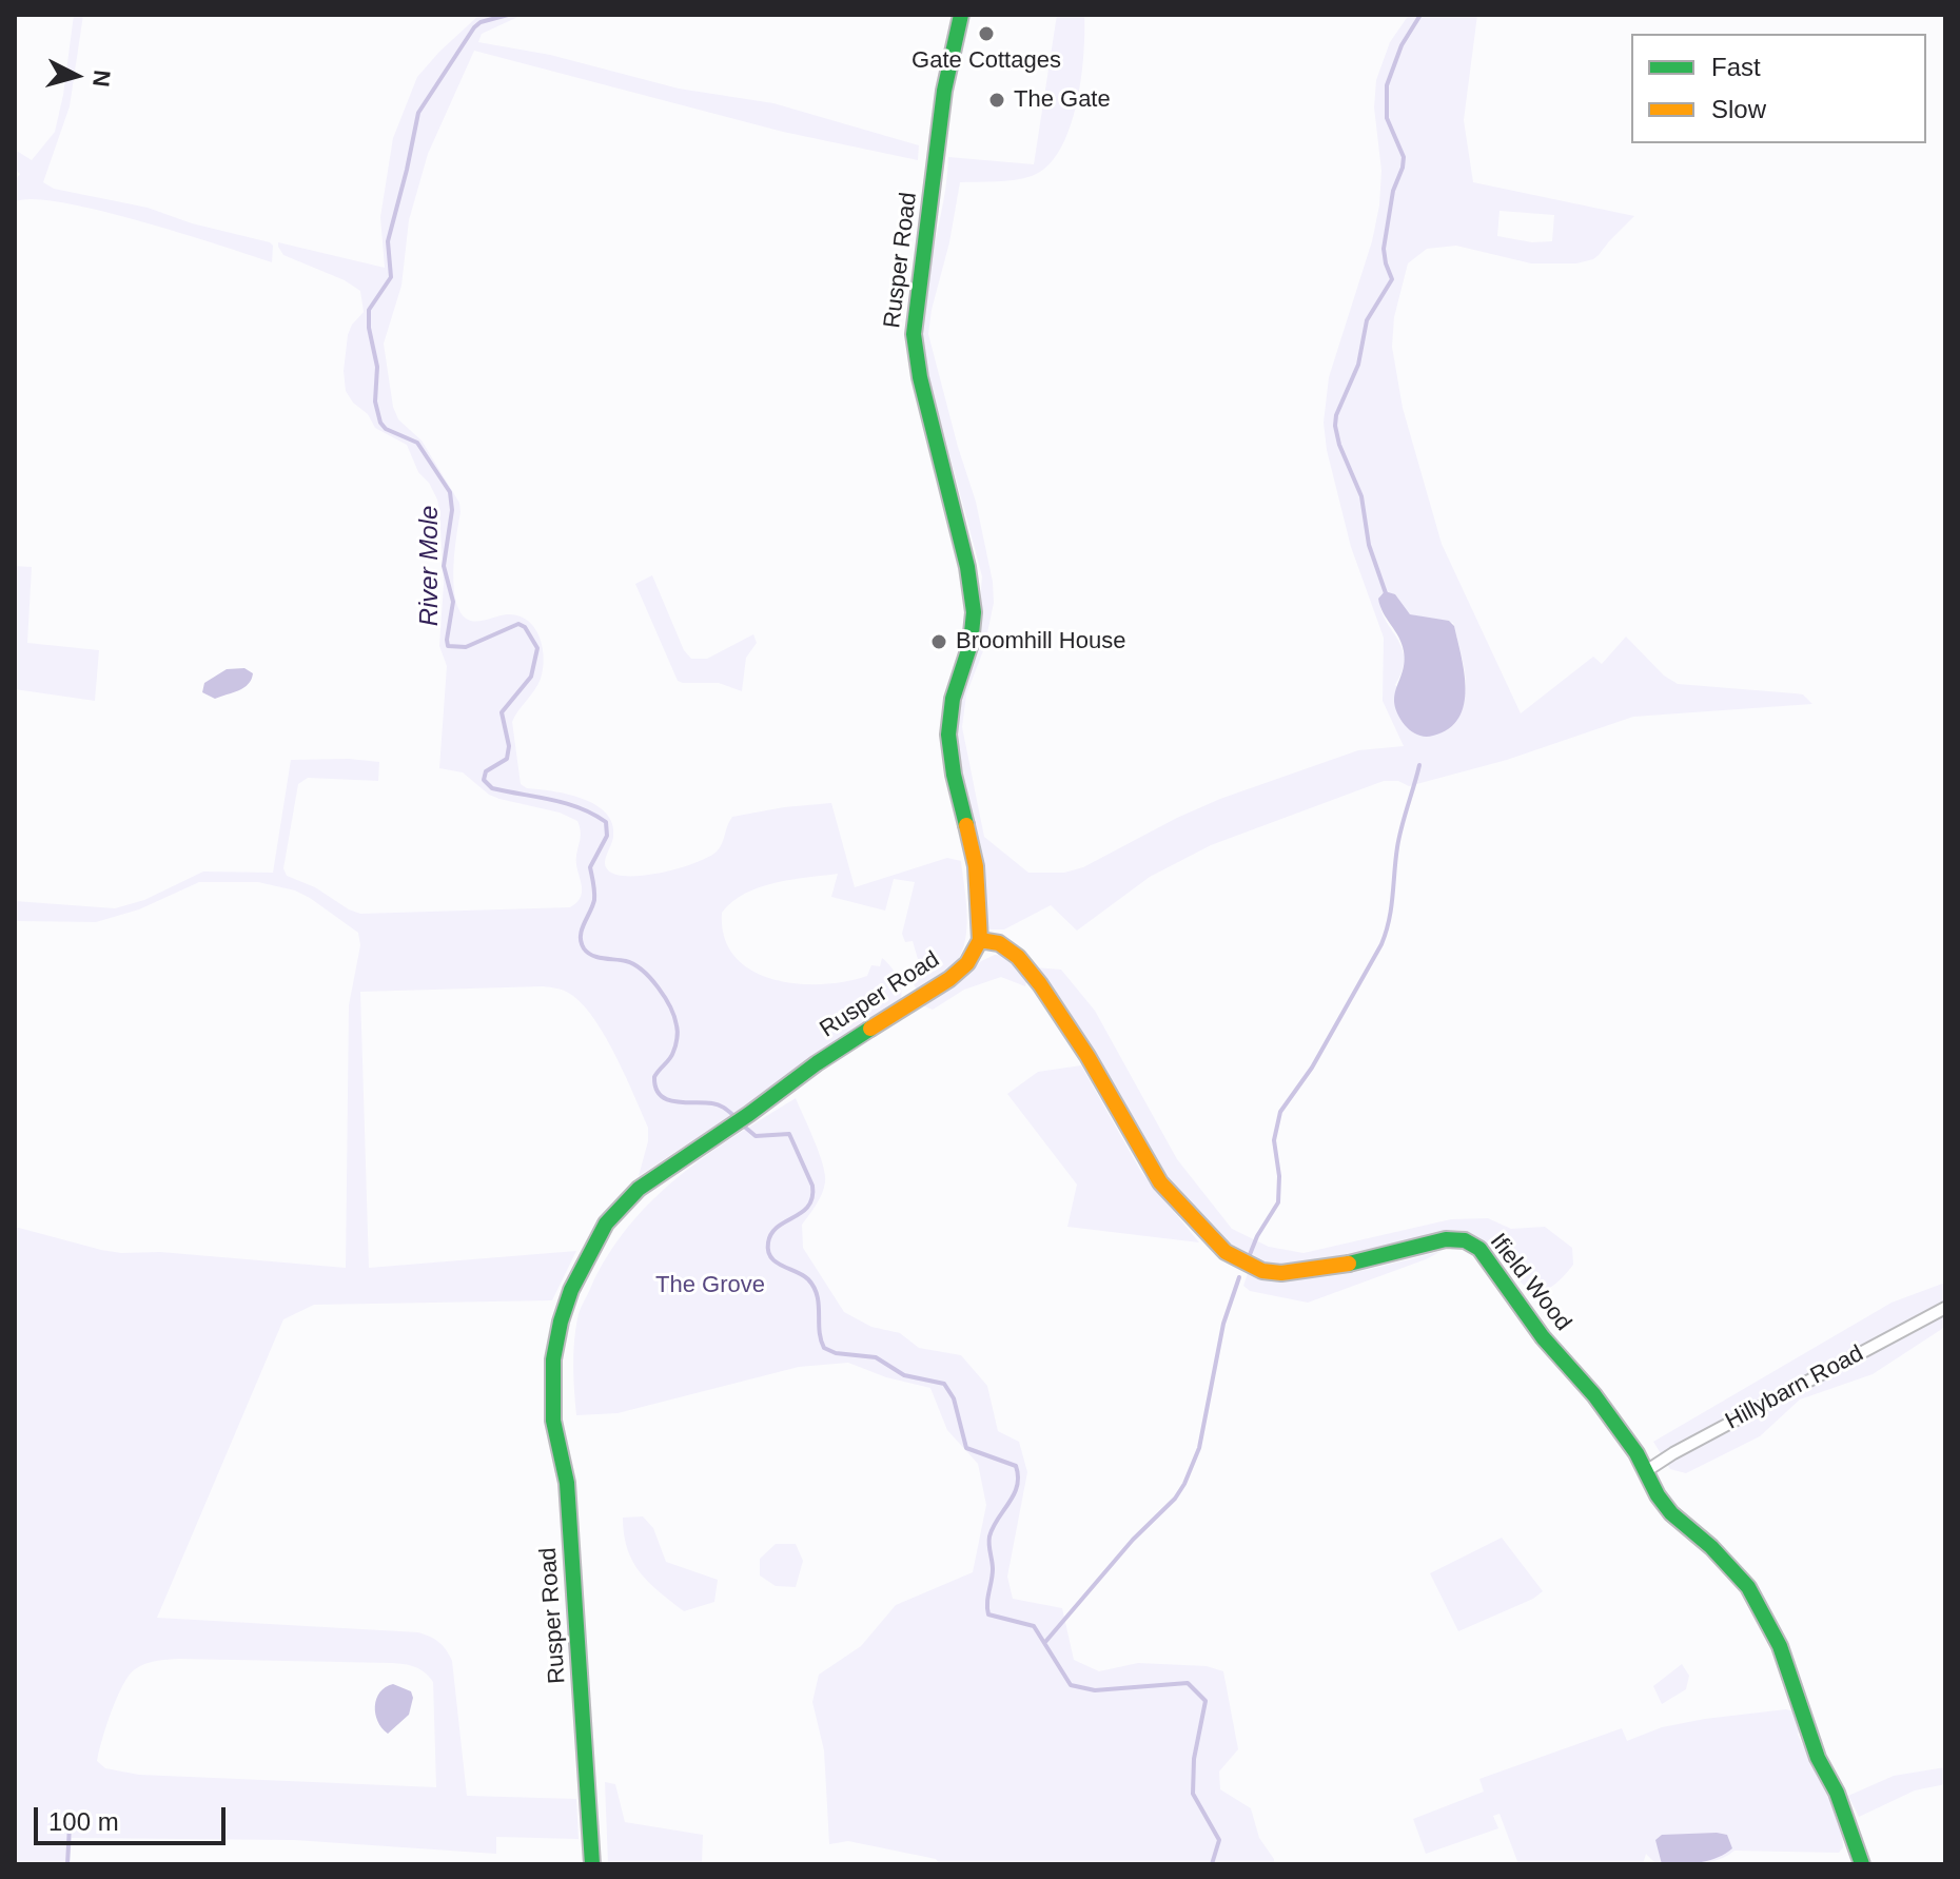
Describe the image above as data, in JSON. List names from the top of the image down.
{
  "streets": {
    "street": ["Rusper Road", "Ifield Wood", "Hillybarn Road"]
  },
  "crossings": [
    ["Rusper Road", "Ifield Wood"],
    ["Ifield Wood", "Hillybarn Road"]
  ],
  "water": ["River Mole"],
  "parks": ["The Grove"],
  "places": ["Gate Cottages", "The Gate", "Broomhill House"],
  "legend": ["Fast", "Slow"],
  "scale_bar": "100 m",
  "north": "right"
}
